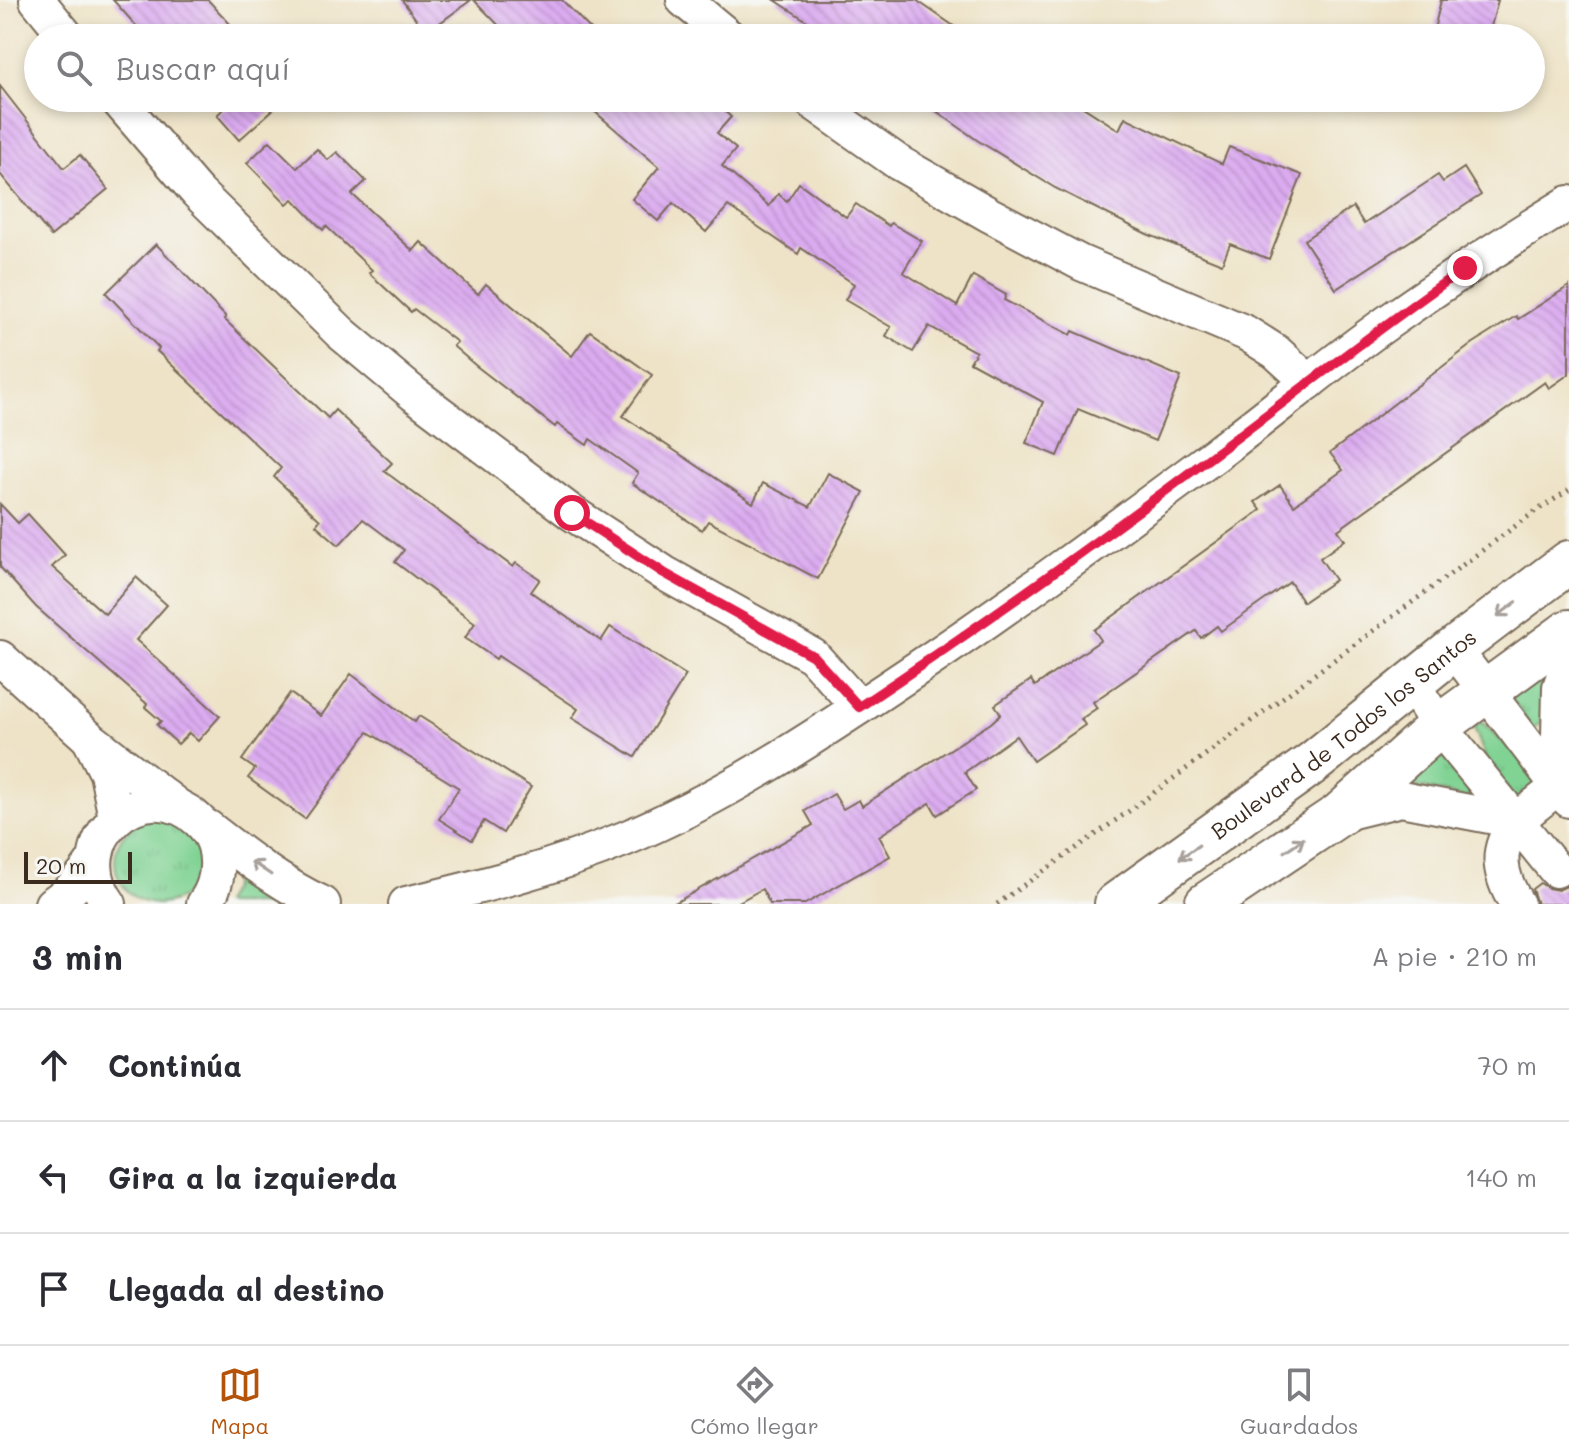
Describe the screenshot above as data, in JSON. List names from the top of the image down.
{
  "streets": {
    "street": ["Boulevard de Todos los Santos"]
  },
  "scale_bar": "20 m",
  "page": {
    "search": "Buscar aquí",
    "scale": "20 m",
    "heading": ["3 min", "A pie · 210 m"],
    "list": [
      ["Continúa", "70 m"],
      ["Gira a la izquierda", "140 m"],
      "Llegada al destino"
    ],
    "nav": ["Mapa", "Cómo llegar", "Guardados"]
  }
}
